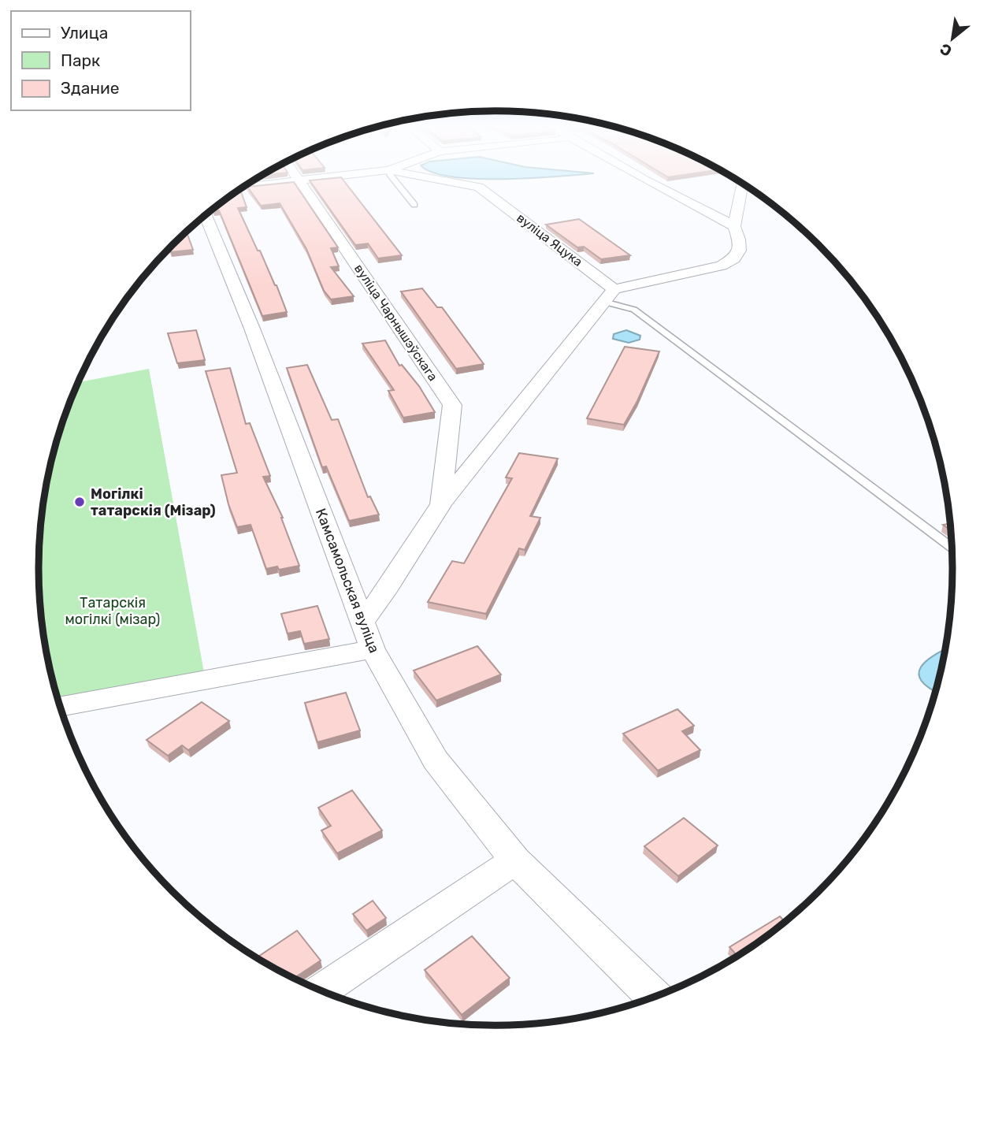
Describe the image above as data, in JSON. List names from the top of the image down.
{
  "streets": {
    "street": ["вуліца Яцука", "вуліца Чарнышэўскага", "Камсамольская вуліца"]
  },
  "crossings": [
    ["вуліца Яцука", "вуліца Чарнышэўскага"],
    ["вуліца Чарнышэўскага", "Камсамольская вуліца"]
  ],
  "parks": ["Татарскія могілкі (мізар)"],
  "places": ["Могілкі татарскія (Мізар)"],
  "legend": ["Улица", "Парк", "Здание"],
  "north": "bottom left"
}
